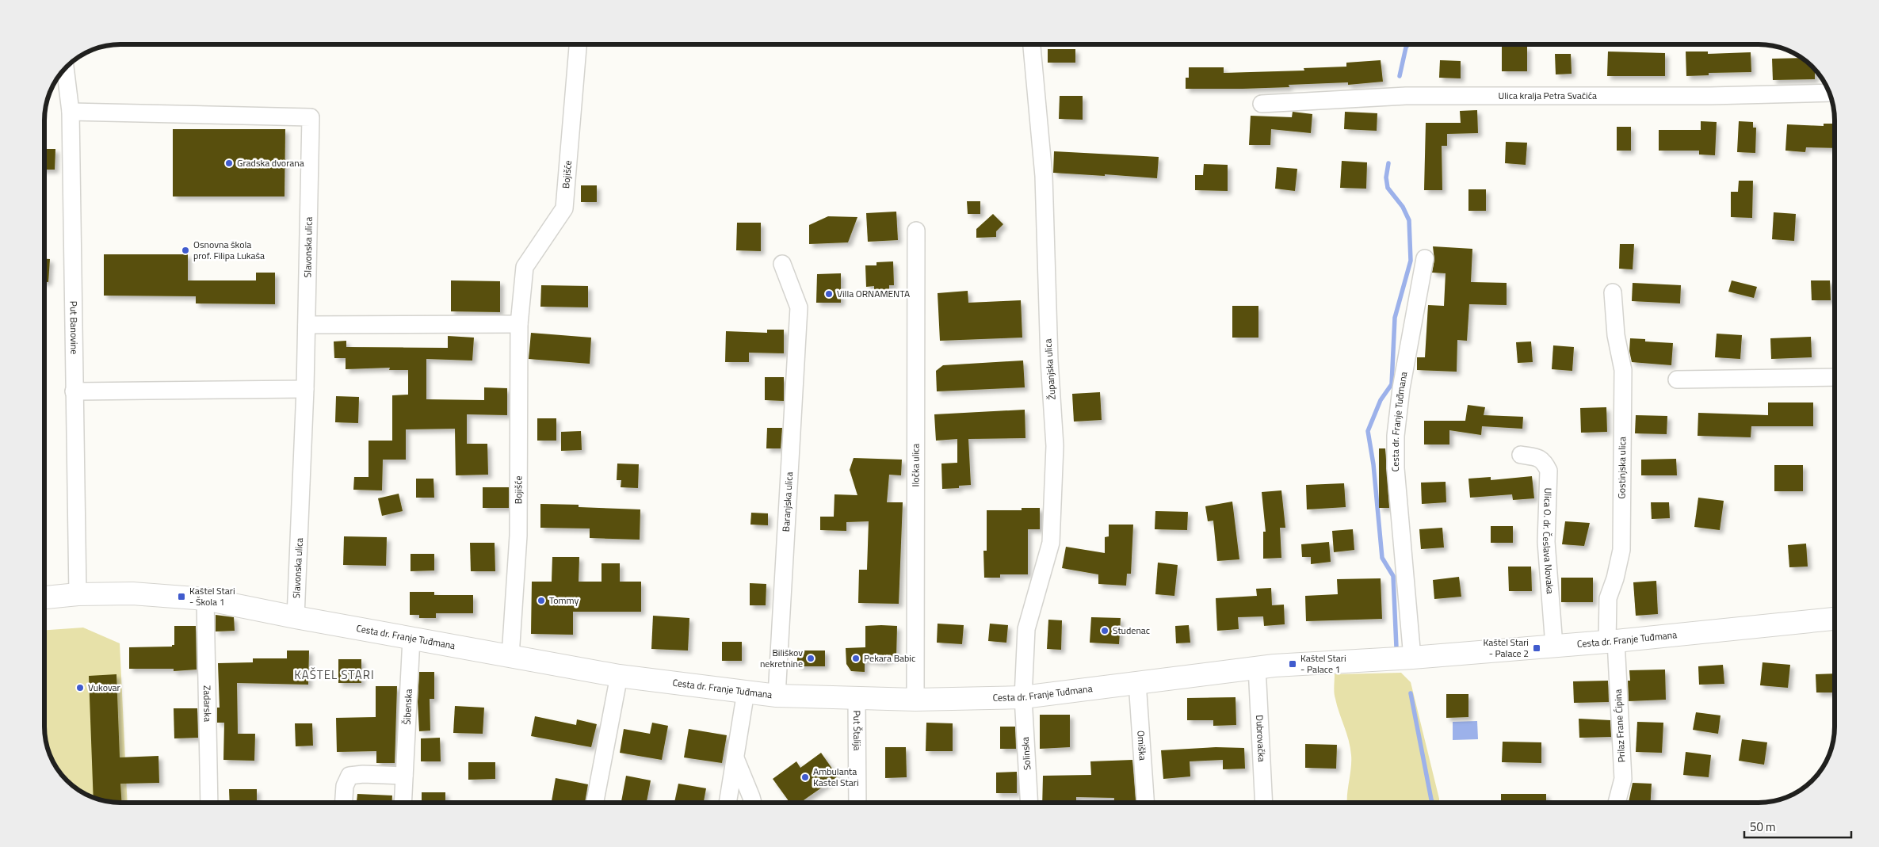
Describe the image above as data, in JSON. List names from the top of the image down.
{
  "streets": {
    "main road": ["Cesta dr. Franje Tuđmana"],
    "street": [
      "Ulica kralja Petra Svačića",
      "Bojišće",
      "Slavonska ulica",
      "Put Banovine",
      "Županjska ulica",
      "Iločka ulica",
      "Gostinjska ulica",
      "Baranjska ulica",
      "Ulica O. dr. Česlava Novaka",
      "Zadarska",
      "Šibenska",
      "Prilaz Frane Ćipina",
      "Put Štalija",
      "Dubrovačka",
      "Omiška",
      "Solinska"
    ]
  },
  "crossings": [
    ["Bojišće", "Cesta dr. Franje Tuđmana"],
    ["Slavonska ulica", "Put Banovine"],
    ["Slavonska ulica", "Cesta dr. Franje Tuđmana"],
    ["Put Banovine", "Cesta dr. Franje Tuđmana"],
    ["Županjska ulica", "Cesta dr. Franje Tuđmana"],
    ["Županjska ulica", "Solinska"],
    ["Cesta dr. Franje Tuđmana", "Iločka ulica"],
    ["Cesta dr. Franje Tuđmana", "Gostinjska ulica"],
    ["Cesta dr. Franje Tuđmana", "Baranjska ulica"],
    ["Cesta dr. Franje Tuđmana", "Ulica O. dr. Česlava Novaka"],
    ["Cesta dr. Franje Tuđmana", "Zadarska"],
    ["Cesta dr. Franje Tuđmana", "Šibenska"],
    ["Cesta dr. Franje Tuđmana", "Prilaz Frane Ćipina"],
    ["Cesta dr. Franje Tuđmana", "Put Štalija"],
    ["Cesta dr. Franje Tuđmana", "Dubrovačka"],
    ["Cesta dr. Franje Tuđmana", "Omiška"],
    ["Cesta dr. Franje Tuđmana", "Solinska"],
    ["Gostinjska ulica", "Prilaz Frane Ćipina"]
  ],
  "districts": ["KAŠTEL STARI"],
  "places": {
    "other": [
      "Gradska dvorana",
      "Osnovna škola prof. Filipa Lukaša",
      "Villa ORNAMENTA",
      "Tommy",
      "Studenac",
      "Biliškov nekretnine",
      "Pekara Babic",
      "Vukovar",
      "Ambulanta Kastel Stari"
    ],
    "transit": ["Kaštel Stari - Škola 1", "Kaštel Stari - Palace 2", "Kaštel Stari - Palace 1"]
  },
  "scale_bar": "50 m"
}
